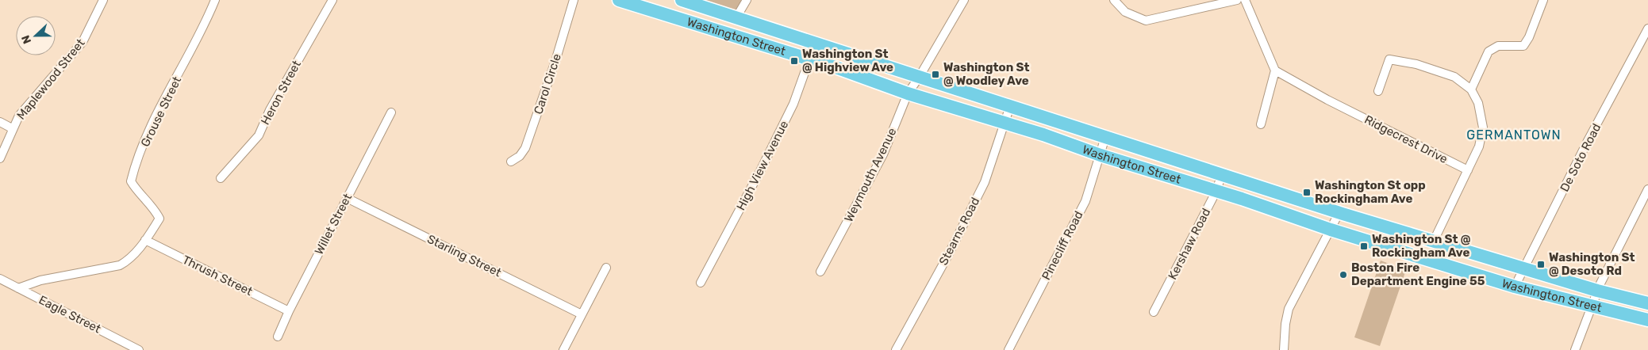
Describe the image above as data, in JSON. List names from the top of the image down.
{
  "streets": {
    "main road": ["Washington Street"],
    "street": [
      "Maplewood Street",
      "Carol Circle",
      "Heron Street",
      "Grouse Street",
      "Ridgecrest Drive",
      "De Soto Road",
      "High View Avenue",
      "Weymouth Avenue",
      "Willet Street",
      "Stearns Road",
      "Kershaw Road",
      "Pinecliff Road",
      "Starling Street",
      "Thrush Street",
      "Eagle Street"
    ]
  },
  "crossings": [
    ["Washington Street", "De Soto Road"],
    ["Washington Street", "High View Avenue"],
    ["Washington Street", "Weymouth Avenue"],
    ["Washington Street", "Stearns Road"],
    ["Washington Street", "Kershaw Road"],
    ["Washington Street", "Pinecliff Road"],
    ["Grouse Street", "Thrush Street"],
    ["Willet Street", "Starling Street"],
    ["Willet Street", "Thrush Street"]
  ],
  "districts": ["GERMANTOWN"],
  "places": {
    "transit": [
      "Washington St @ Highview Ave",
      "Washington St @ Woodley Ave",
      "Washington St opp Rockingham Ave",
      "Washington St @ Rockingham Ave",
      "Washington St @ Desoto Rd"
    ],
    "other": ["Boston Fire Department Engine 55"]
  },
  "north": "left"
}
